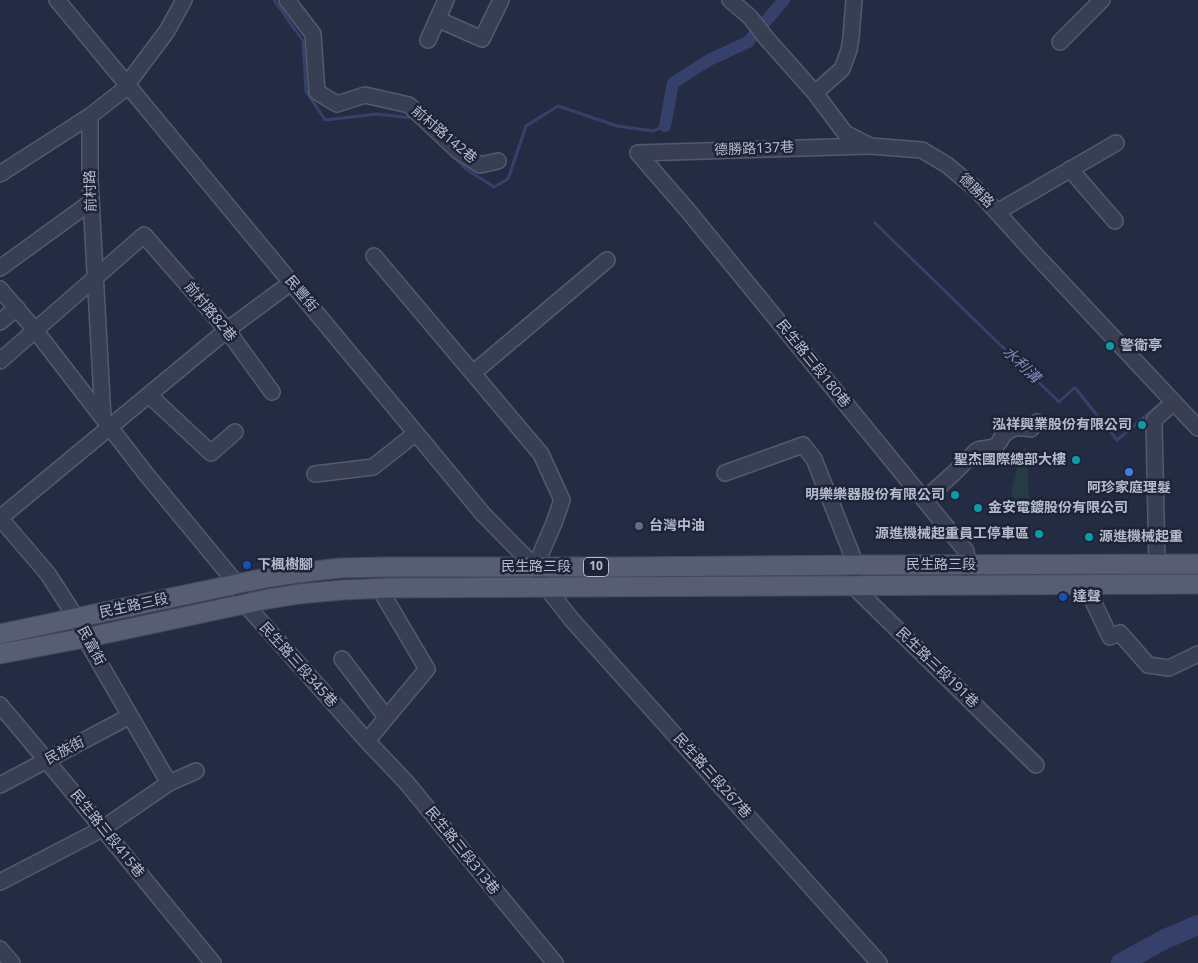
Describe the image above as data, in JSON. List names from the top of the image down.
{
  "streets": {
    "main road": ["民生路三段", "10"],
    "street": [
      "前村路142巷",
      "德勝路137巷",
      "前村路",
      "德勝路",
      "民豐街",
      "前村路82巷",
      "民生路三段180巷",
      "民富街",
      "民生路三段345巷",
      "民生路三段191巷",
      "民族街",
      "民生路三段267巷",
      "民生路三段415巷",
      "民生路三段313巷"
    ]
  },
  "crossings": [
    ["德勝路137巷", "德勝路"],
    ["德勝路137巷", "民生路三段180巷"],
    ["前村路", "前村路82巷"],
    ["民豐街", "民生路三段"],
    ["民豐街", "民生路三段267巷"],
    ["民生路三段180巷", "民生路三段"],
    ["民生路三段", "民富街"],
    ["民生路三段", "民生路三段345巷"],
    ["民生路三段", "民生路三段191巷"],
    ["民生路三段", "民生路三段267巷"],
    ["民富街", "民族街"],
    ["民生路三段345巷", "民生路三段313巷"],
    ["民族街", "民生路三段415巷"]
  ],
  "water": ["水利溝"],
  "places": [
    "警衛亭",
    "泓祥興業股份有限公司",
    "聖杰國際總部大樓",
    "阿珍家庭理髮",
    "明樂樂器股份有限公司",
    "金安電鍍股份有限公司",
    "台灣中油",
    "源進機械起重員工停車區",
    "源進機械起重",
    "下楓樹腳",
    "達聲"
  ]
}
